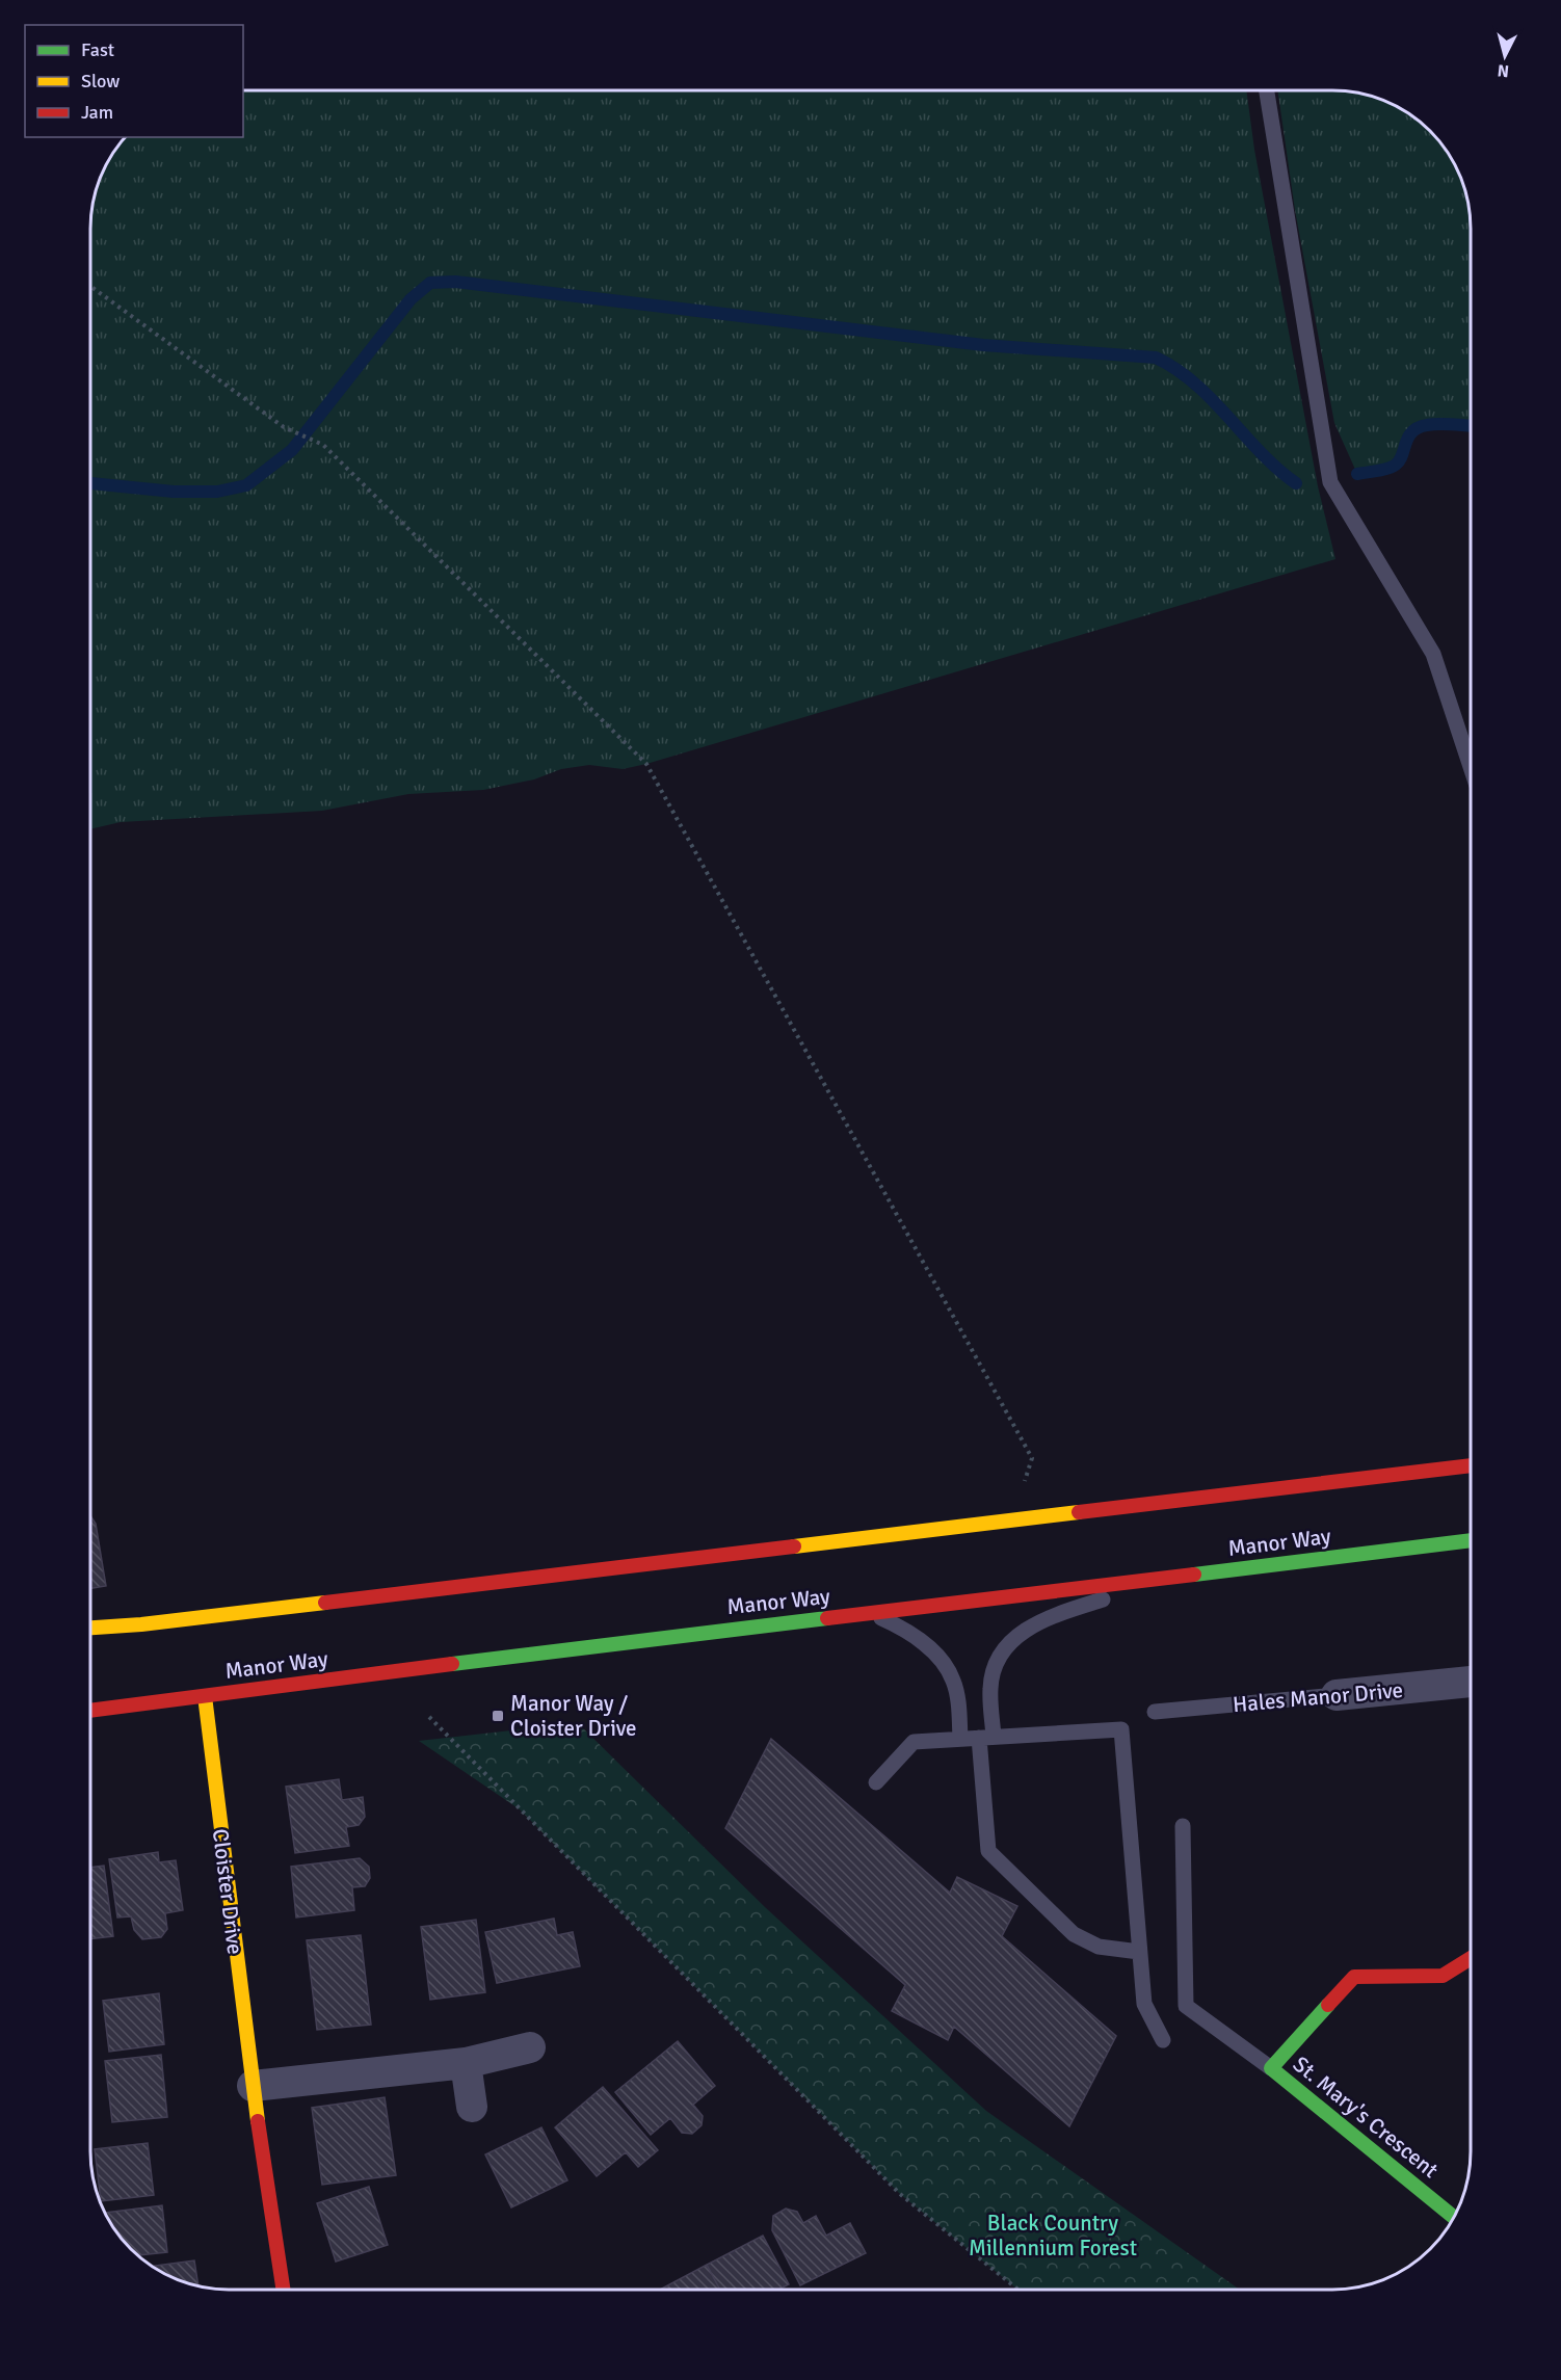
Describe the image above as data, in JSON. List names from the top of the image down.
{
  "streets": {
    "main road": ["Manor Way", "Cloister Drive", "St. Mary's Crescent"],
    "street": ["Hales Manor Drive"]
  },
  "crossings": [
    ["Manor Way", "Cloister Drive"]
  ],
  "parks": ["Black Country Millennium Forest"],
  "places": {
    "transit": ["Manor Way / Cloister Drive"]
  },
  "legend": ["Fast", "Slow", "Jam"],
  "north": "bottom"
}
